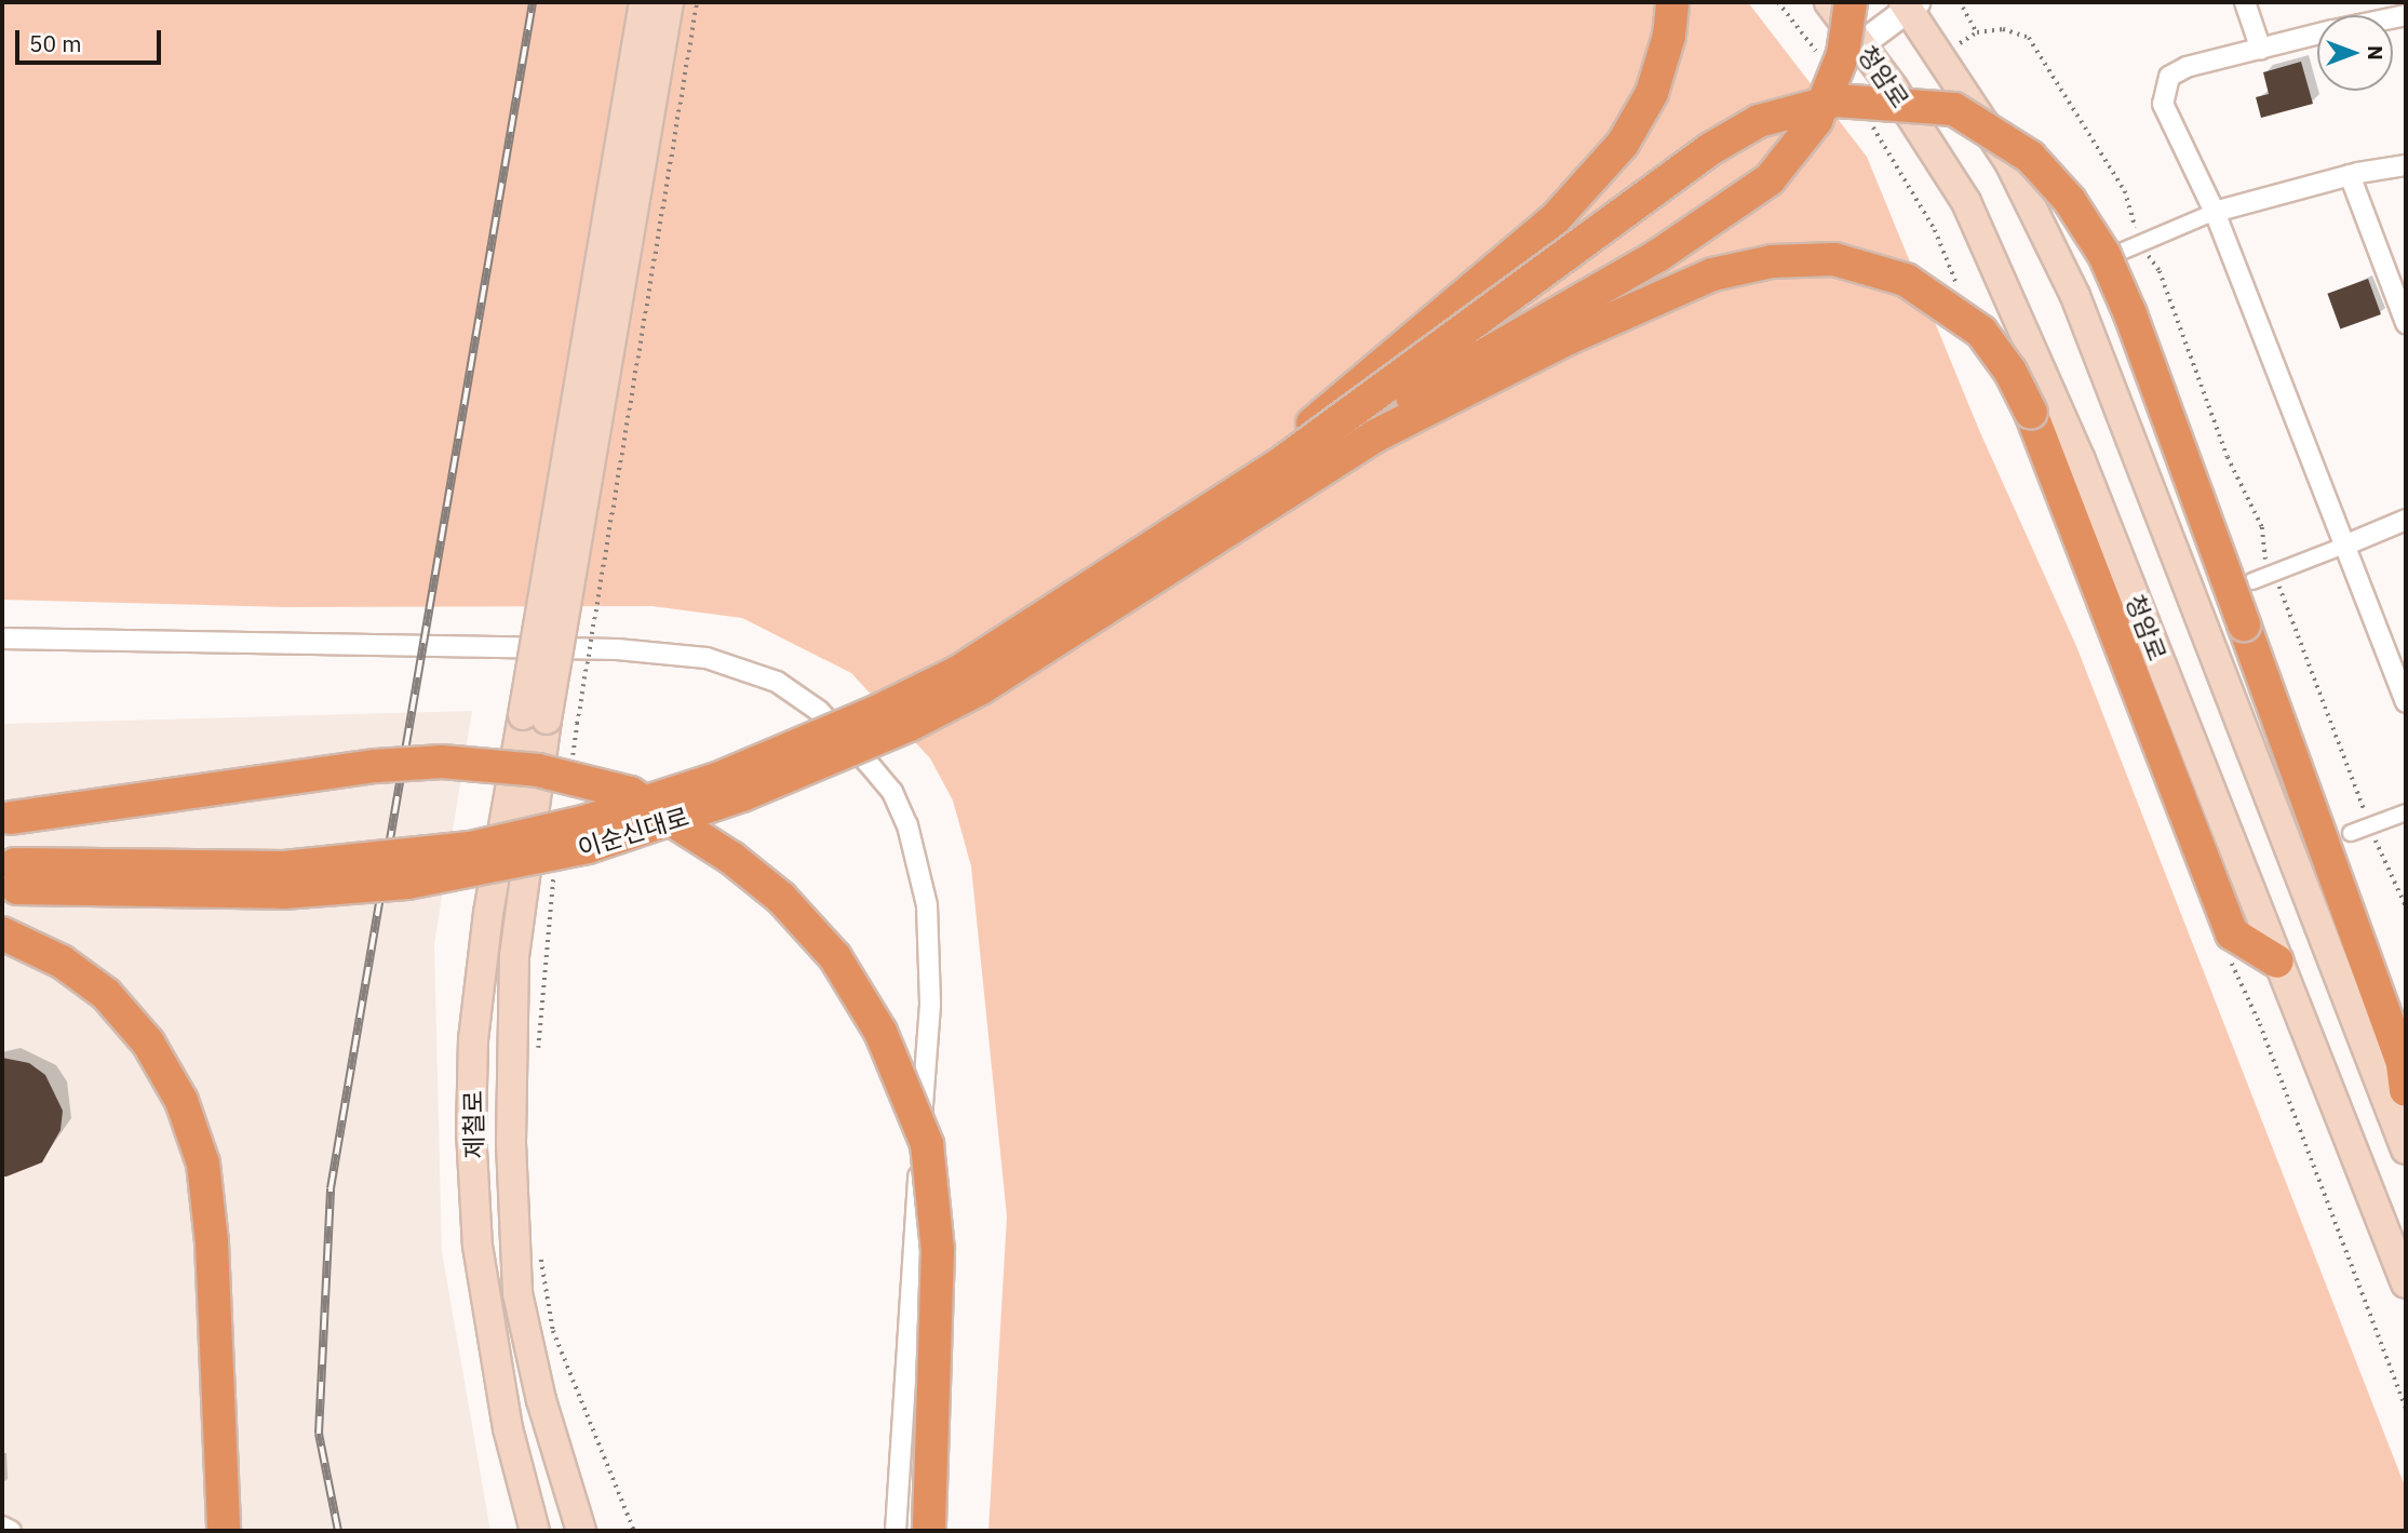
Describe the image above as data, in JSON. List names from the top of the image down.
{
  "streets": {
    "highway": ["이순신대로"],
    "main road": ["청암로", "제철로"]
  },
  "scale_bar": "50 m",
  "north": "right"
}
